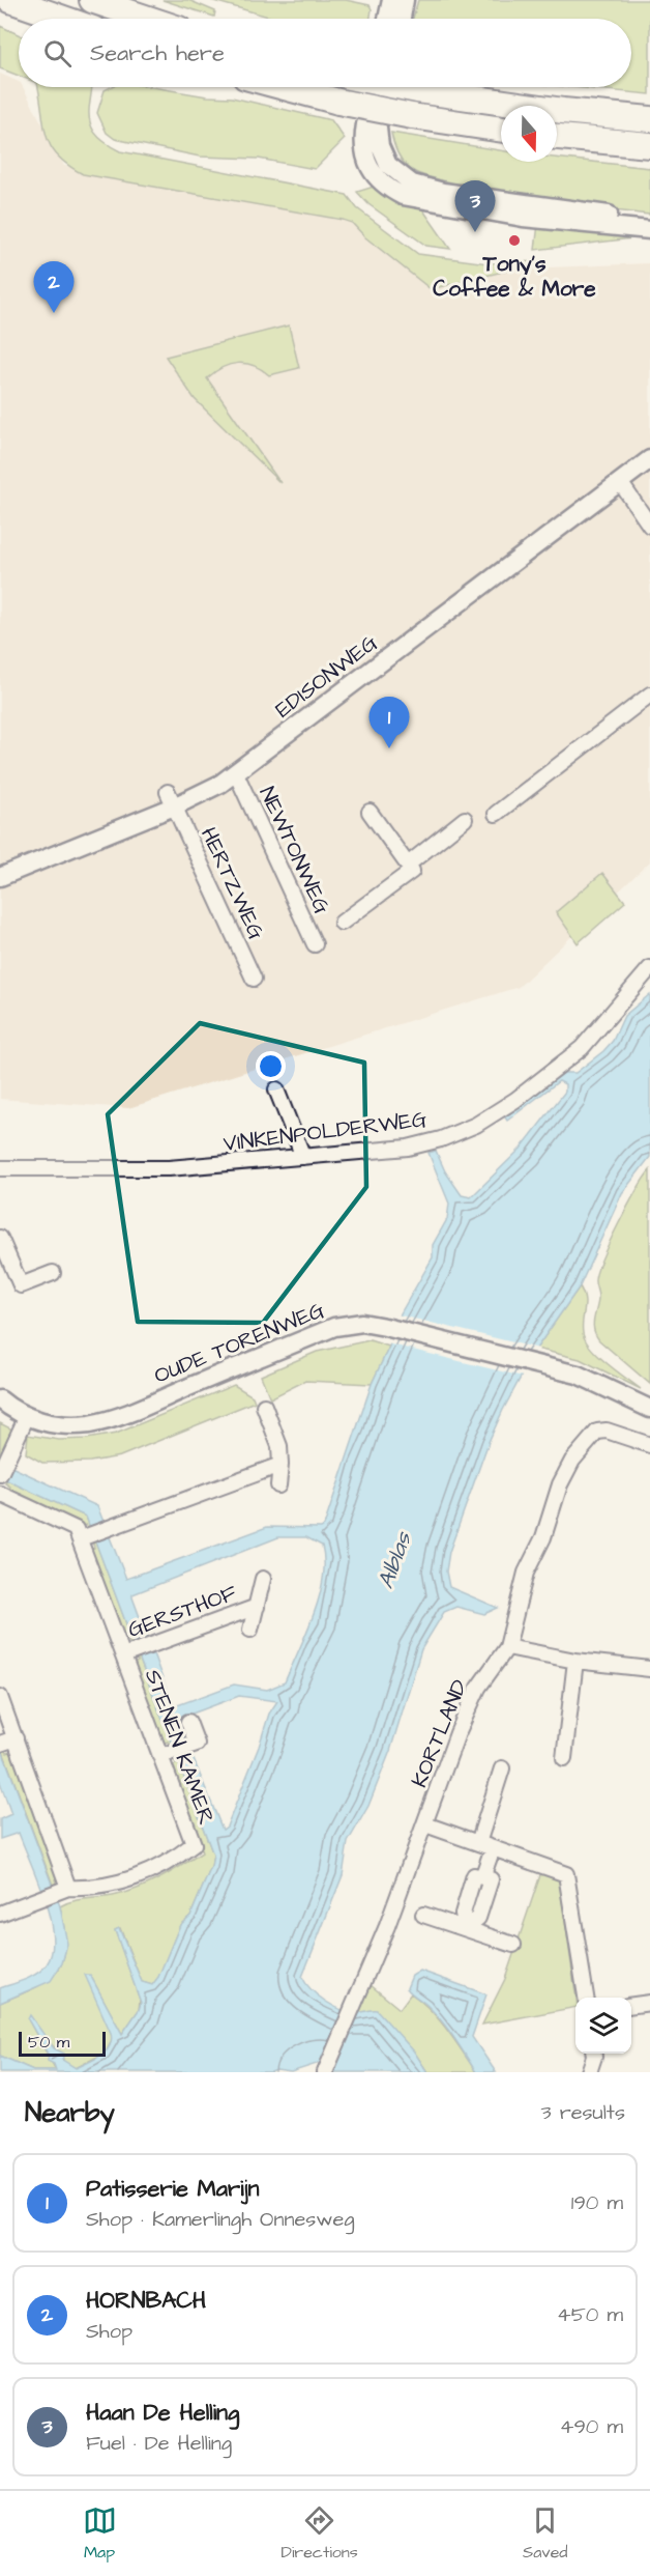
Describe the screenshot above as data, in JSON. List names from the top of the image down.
{
  "streets": {
    "street": [
      "EDISONWEG",
      "NEWTONWEG",
      "HERTZWEG",
      "VINKENPOLDERWEG",
      "OUDE TORENWEG",
      "GERSTHOF",
      "KORTLAND",
      "STENEN KAMER"
    ]
  },
  "crossings": [
    ["EDISONWEG", "NEWTONWEG"],
    ["EDISONWEG", "HERTZWEG"],
    ["GERSTHOF", "STENEN KAMER"]
  ],
  "water": ["Alblas"],
  "places": ["Tony's Coffee & More"],
  "scale_bar": "50 m",
  "north": "bottom",
  "page": {
    "search": "Search here",
    "pins": ["3", "2", "1"],
    "scale": "50 m",
    "heading": ["Nearby", "3 results"],
    "list": [
      {
        "mark": "1",
        "name": "Patisserie Marijn",
        "note": "Shop · Kamerlingh Onnesweg",
        "value": "190 m"
      },
      {
        "mark": "2",
        "name": "HORNBACH",
        "note": "Shop",
        "value": "450 m"
      },
      {
        "mark": "3",
        "name": "Haan De Helling",
        "note": "Fuel · De Helling",
        "value": "490 m"
      }
    ],
    "nav": ["Map", "Directions", "Saved"]
  }
}
